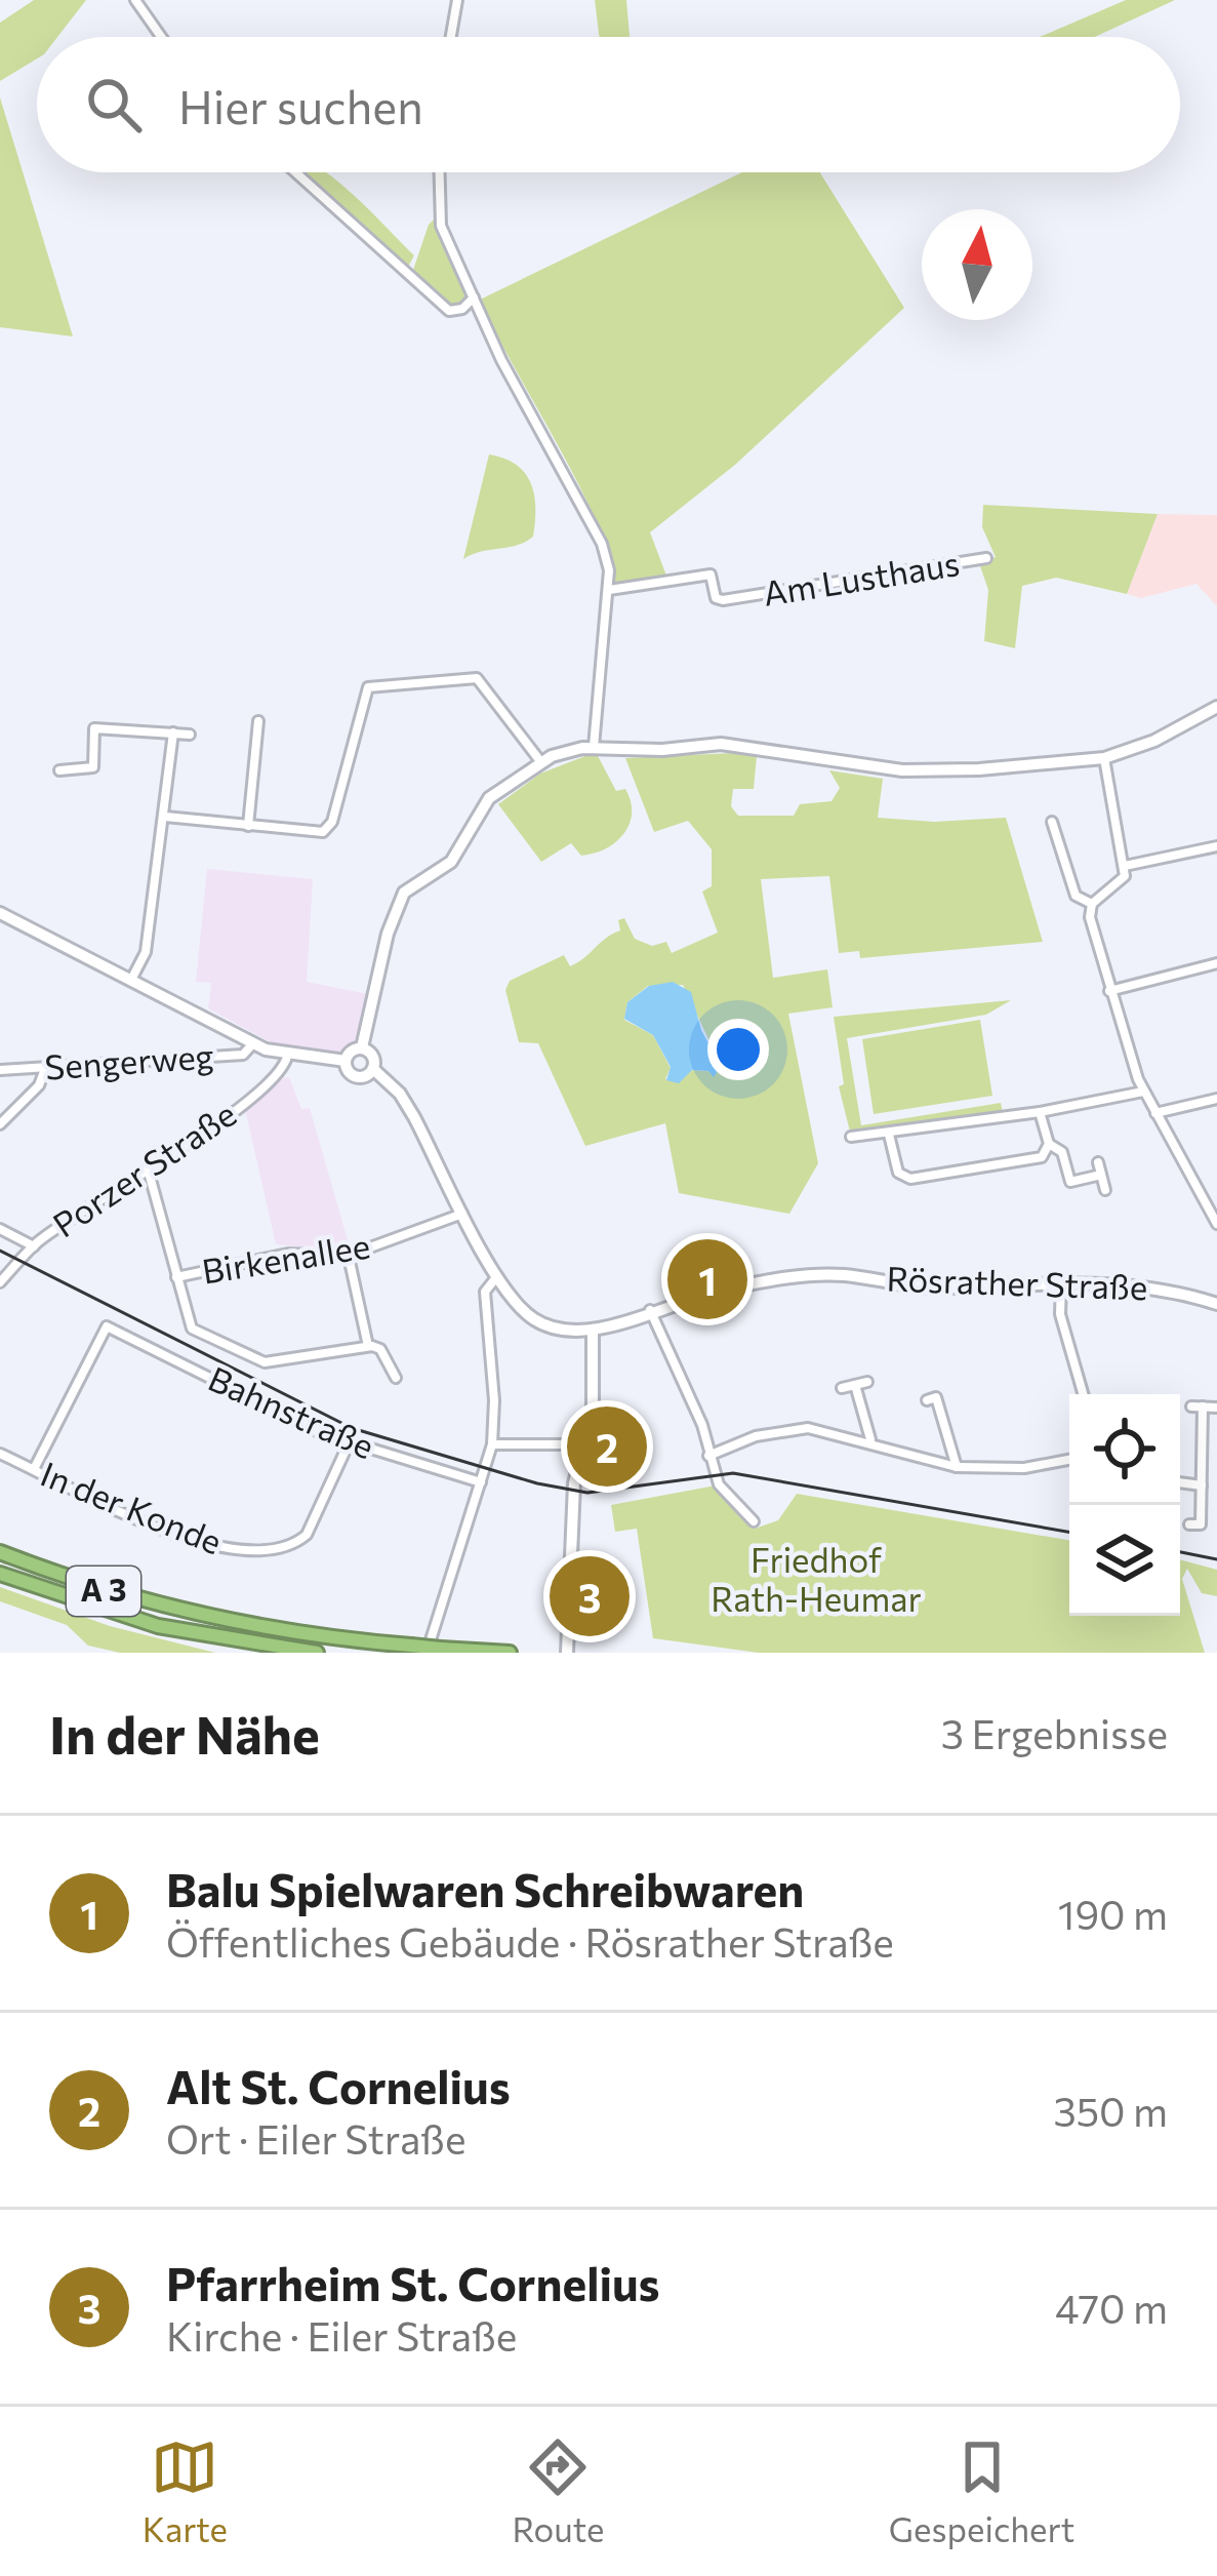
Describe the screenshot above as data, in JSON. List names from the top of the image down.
{
  "streets": {
    "highway": ["A 3"],
    "main road": ["Rösrather Straße"],
    "street": [
      "Am Lusthaus",
      "Sengerweg",
      "Porzer Straße",
      "Birkenallee",
      "Bahnstraße",
      "In der Konde"
    ]
  },
  "crossings": [
    ["Bahnstraße", "In der Konde"]
  ],
  "parks": ["Friedhof Rath-Heumar"],
  "north": "top",
  "page": {
    "search": "Hier suchen",
    "pins": ["1", "2", "3"],
    "heading": ["In der Nähe", "3 Ergebnisse"],
    "list": [
      {
        "mark": "1",
        "name": "Balu Spielwaren Schreibwaren",
        "note": "Öffentliches Gebäude · Rösrather Straße",
        "value": "190 m"
      },
      {
        "mark": "2",
        "name": "Alt St. Cornelius",
        "note": "Ort · Eiler Straße",
        "value": "350 m"
      },
      {
        "mark": "3",
        "name": "Pfarrheim St. Cornelius",
        "note": "Kirche · Eiler Straße",
        "value": "470 m"
      }
    ],
    "nav": ["Karte", "Route", "Gespeichert"]
  }
}
